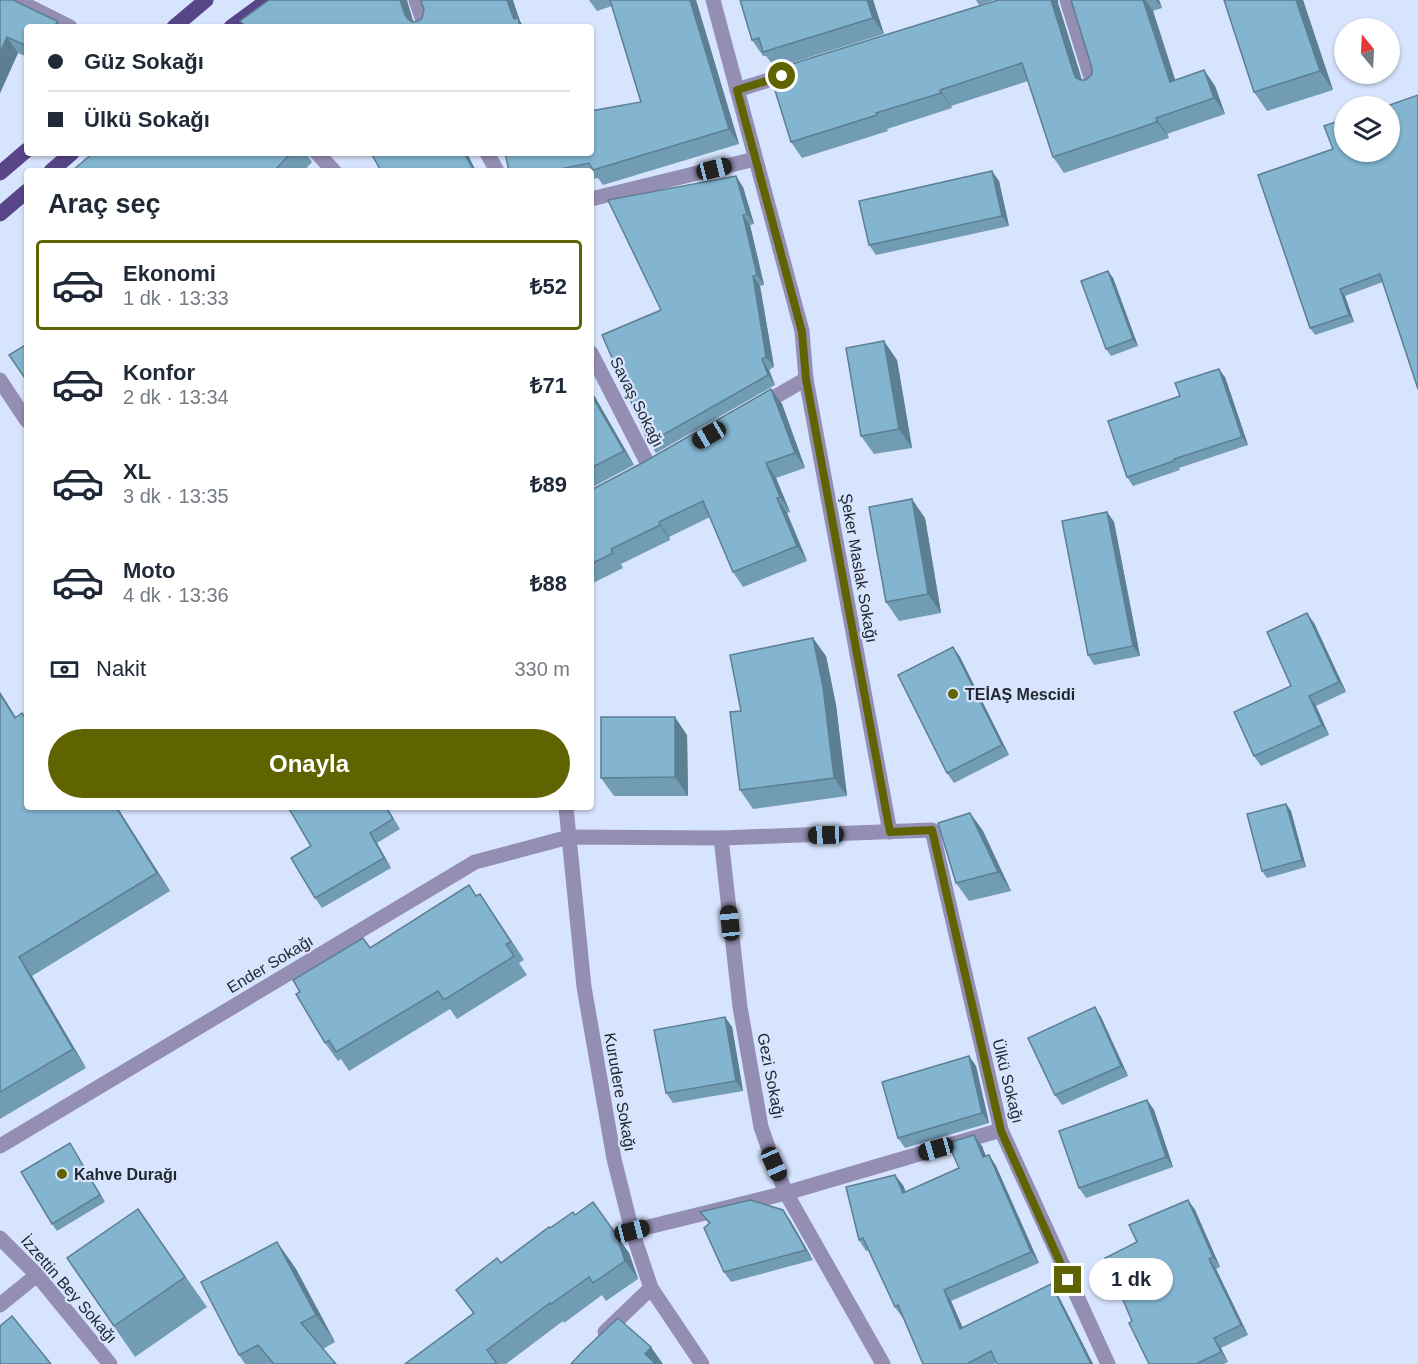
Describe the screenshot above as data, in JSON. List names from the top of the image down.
{
  "streets": {
    "street": [
      "Savaş Sokağı",
      "Şeker Maslak Sokağı",
      "Ender Sokağı",
      "Gezi Sokağı",
      "Ülkü Sokağı",
      "Kurudere Sokağı",
      "İzzettin Bey Sokağı"
    ]
  },
  "crossings": [
    ["Şeker Maslak Sokağı", "Ülkü Sokağı"],
    ["Ender Sokağı", "Kurudere Sokağı"]
  ],
  "places": ["TEİAŞ Mescidi", "Kahve Durağı"],
  "north": "top",
  "page": {
    "banner": ["Güz Sokağı", "Ülkü Sokağı"],
    "heading": "Araç seç",
    "list": [
      {
        "name": "Ekonomi",
        "note": "1 dk · 13:33",
        "value": "₺52"
      },
      {
        "name": "Konfor",
        "note": "2 dk · 13:34",
        "value": "₺71"
      },
      {
        "name": "XL",
        "note": "3 dk · 13:35",
        "value": "₺89"
      },
      {
        "name": "Moto",
        "note": "4 dk · 13:36",
        "value": "₺88"
      }
    ],
    "pay": ["Nakit", "330 m"],
    "buttons": "Onayla",
    "bubble": "1 dk"
  }
}
